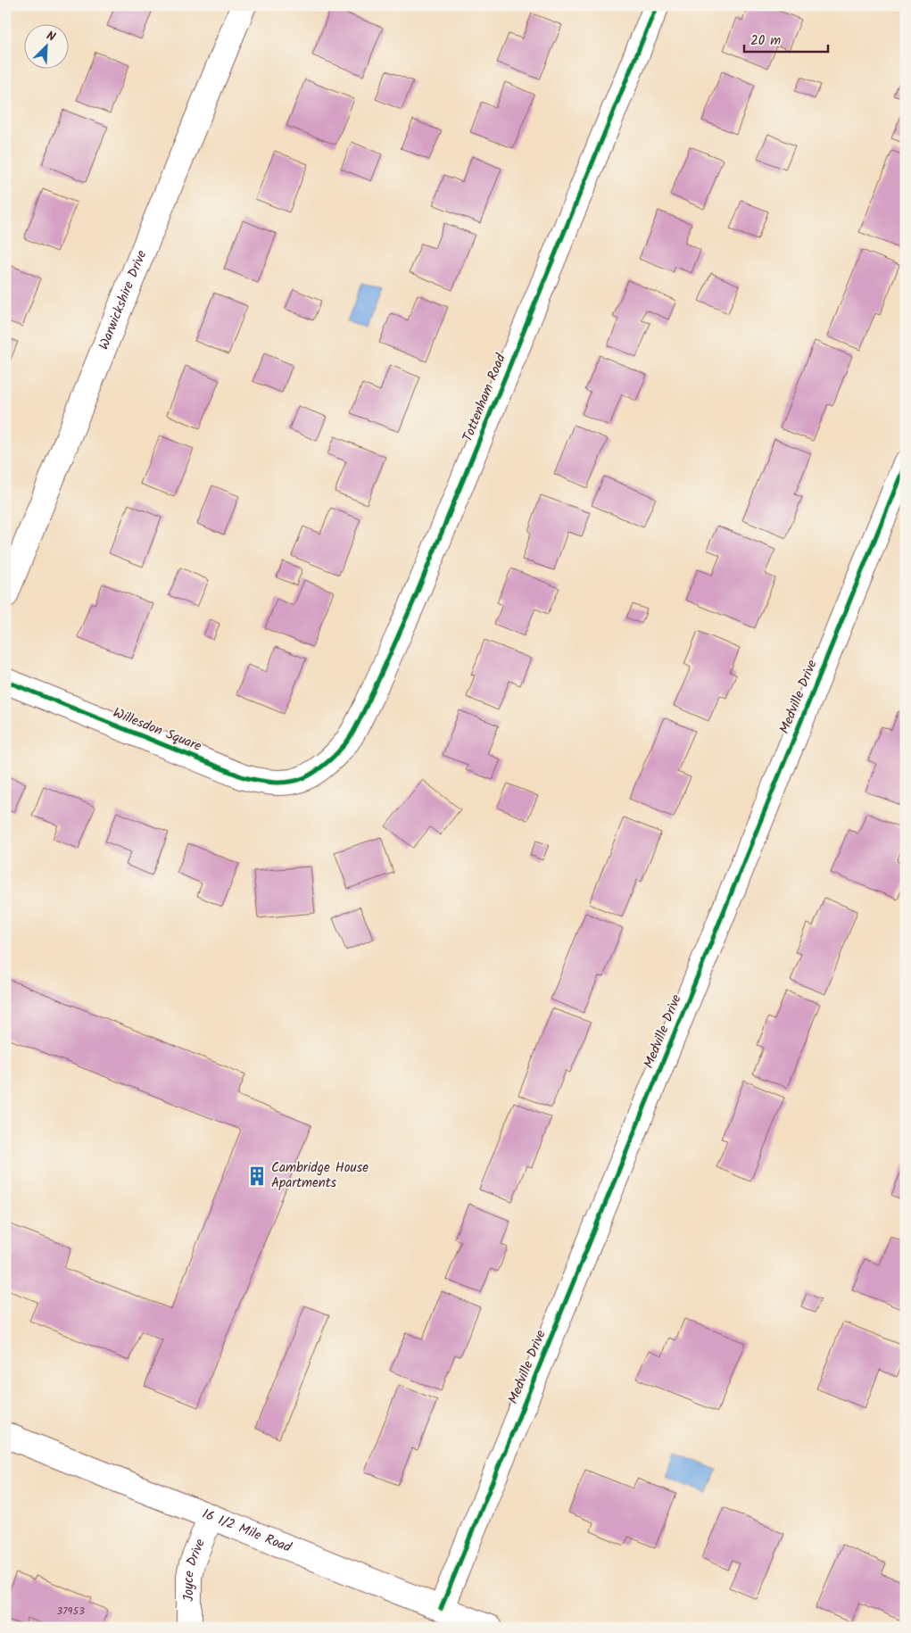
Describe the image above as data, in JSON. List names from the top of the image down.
{
  "streets": {
    "street": [
      "Warwickshire Drive",
      "Tottenham Road",
      "Medville Drive",
      "Willesdon Square",
      "16 1/2 Mile Road",
      "Joyce Drive"
    ]
  },
  "crossings": [
    ["Tottenham Road", "Willesdon Square"],
    ["Medville Drive", "16 1/2 Mile Road"],
    ["16 1/2 Mile Road", "Joyce Drive"]
  ],
  "places": {
    "building": ["Cambridge House Apartments"]
  },
  "house_numbers": ["37953"],
  "scale_bar": "20 m",
  "north": "top right"
}
